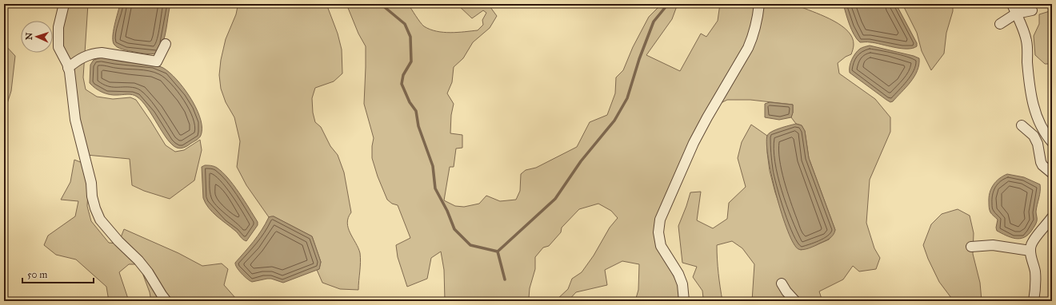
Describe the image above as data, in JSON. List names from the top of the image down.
{
  "scale_bar": "50 m",
  "north": "left"
}
